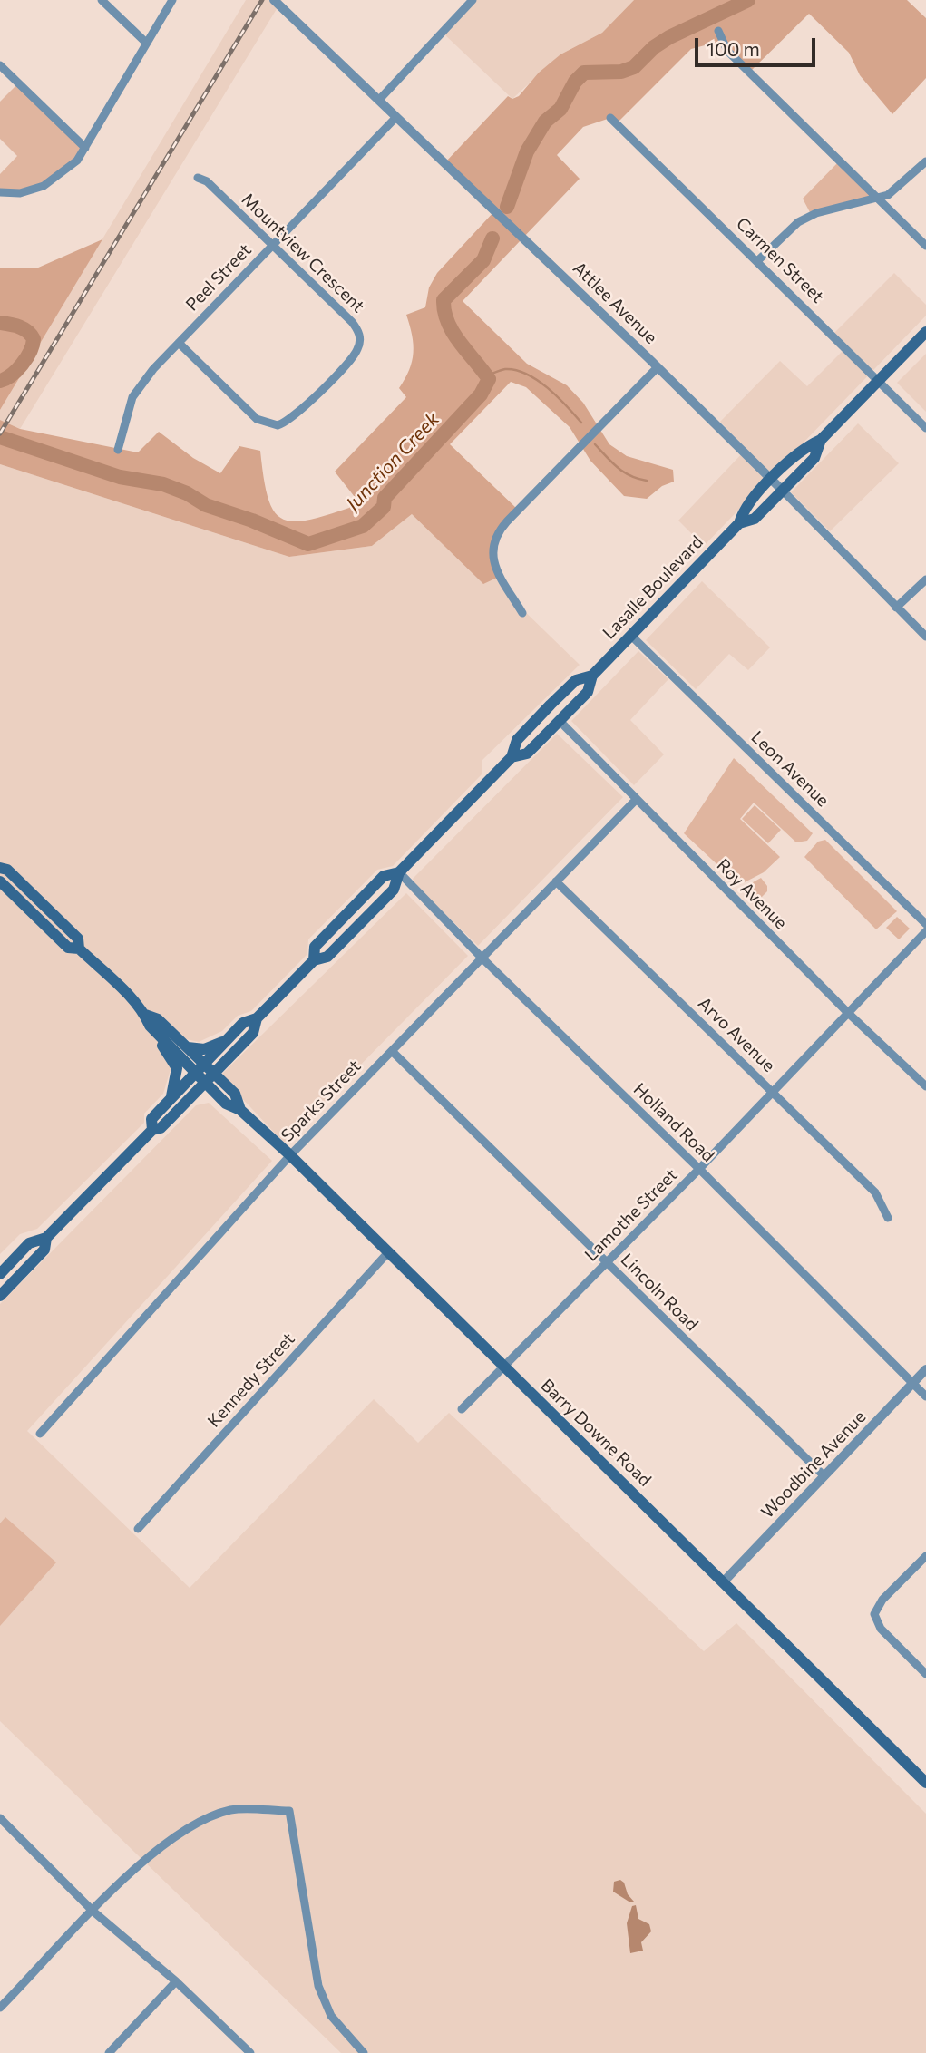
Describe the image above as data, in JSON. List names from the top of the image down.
{
  "streets": {
    "main road": ["Lasalle Boulevard", "Barry Downe Road"],
    "street": [
      "Mountview Crescent",
      "Carmen Street",
      "Peel Street",
      "Attlee Avenue",
      "Leon Avenue",
      "Roy Avenue",
      "Arvo Avenue",
      "Sparks Street",
      "Holland Road",
      "Lamothe Street",
      "Lincoln Road",
      "Kennedy Street",
      "Woodbine Avenue"
    ]
  },
  "crossings": [
    ["Mountview Crescent", "Peel Street"],
    ["Carmen Street", "Lasalle Boulevard"],
    ["Peel Street", "Attlee Avenue"],
    ["Attlee Avenue", "Lasalle Boulevard"],
    ["Lasalle Boulevard", "Leon Avenue"],
    ["Lasalle Boulevard", "Roy Avenue"],
    ["Lasalle Boulevard", "Holland Road"],
    ["Lasalle Boulevard", "Barry Downe Road"],
    ["Roy Avenue", "Sparks Street"],
    ["Roy Avenue", "Lamothe Street"],
    ["Arvo Avenue", "Sparks Street"],
    ["Arvo Avenue", "Lamothe Street"],
    ["Sparks Street", "Holland Road"],
    ["Sparks Street", "Lincoln Road"],
    ["Sparks Street", "Barry Downe Road"],
    ["Holland Road", "Lamothe Street"],
    ["Holland Road", "Woodbine Avenue"],
    ["Lamothe Street", "Lincoln Road"],
    ["Lamothe Street", "Barry Downe Road"],
    ["Lincoln Road", "Woodbine Avenue"],
    ["Kennedy Street", "Barry Downe Road"],
    ["Barry Downe Road", "Woodbine Avenue"]
  ],
  "water": ["Junction Creek"],
  "scale_bar": "100 m"
}
